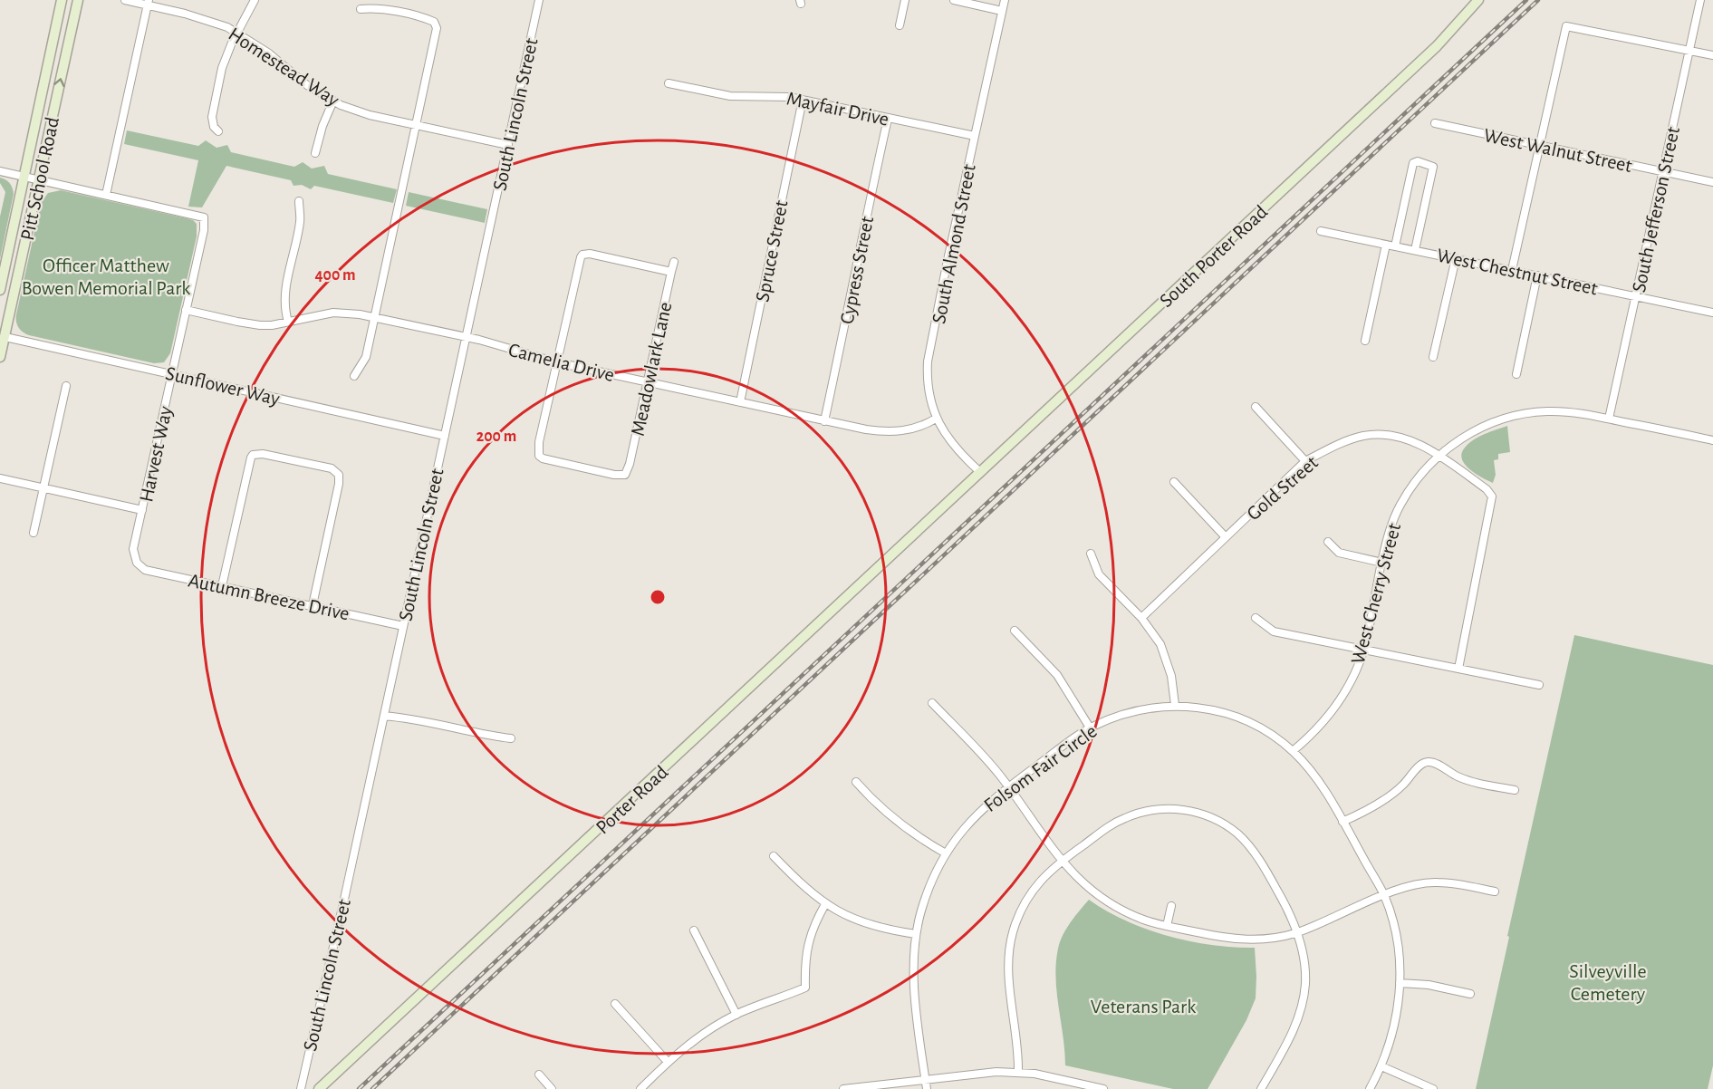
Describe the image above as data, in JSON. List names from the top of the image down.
{
  "streets": {
    "street": [
      "Homestead Way",
      "Mayfair Drive",
      "South Lincoln Street",
      "West Walnut Street",
      "Pitt School Road",
      "South Jefferson Street",
      "South Almond Street",
      "Spruce Street",
      "South Porter Road",
      "Cypress Street",
      "West Chestnut Street",
      "Camelia Drive",
      "Meadowlark Lane",
      "Sunflower Way",
      "Harvest Way",
      "Gold Street",
      "West Cherry Street",
      "Autumn Breeze Drive",
      "Folsom Fair Circle",
      "Porter Road"
    ]
  },
  "crossings": [
    ["Homestead Way", "South Lincoln Street"],
    ["Mayfair Drive", "South Almond Street"],
    ["Mayfair Drive", "Spruce Street"],
    ["Mayfair Drive", "Cypress Street"],
    ["South Lincoln Street", "Camelia Drive"],
    ["South Lincoln Street", "Sunflower Way"],
    ["South Lincoln Street", "Autumn Breeze Drive"],
    ["West Walnut Street", "South Jefferson Street"],
    ["Pitt School Road", "Sunflower Way"],
    ["South Jefferson Street", "West Chestnut Street"],
    ["South Jefferson Street", "West Cherry Street"],
    ["South Almond Street", "South Porter Road"],
    ["South Almond Street", "Camelia Drive"],
    ["Spruce Street", "Camelia Drive"],
    ["South Porter Road", "Porter Road"],
    ["Cypress Street", "Camelia Drive"],
    ["Camelia Drive", "Meadowlark Lane"],
    ["Camelia Drive", "Harvest Way"],
    ["Sunflower Way", "Harvest Way"],
    ["Harvest Way", "Autumn Breeze Drive"],
    ["Gold Street", "West Cherry Street"],
    ["West Cherry Street", "Folsom Fair Circle"]
  ],
  "parks": ["Officer Matthew Bowen Memorial Park", "Silveyville Cemetery", "Veterans Park"],
  "rings": ["400 m", "200 m"]
}
